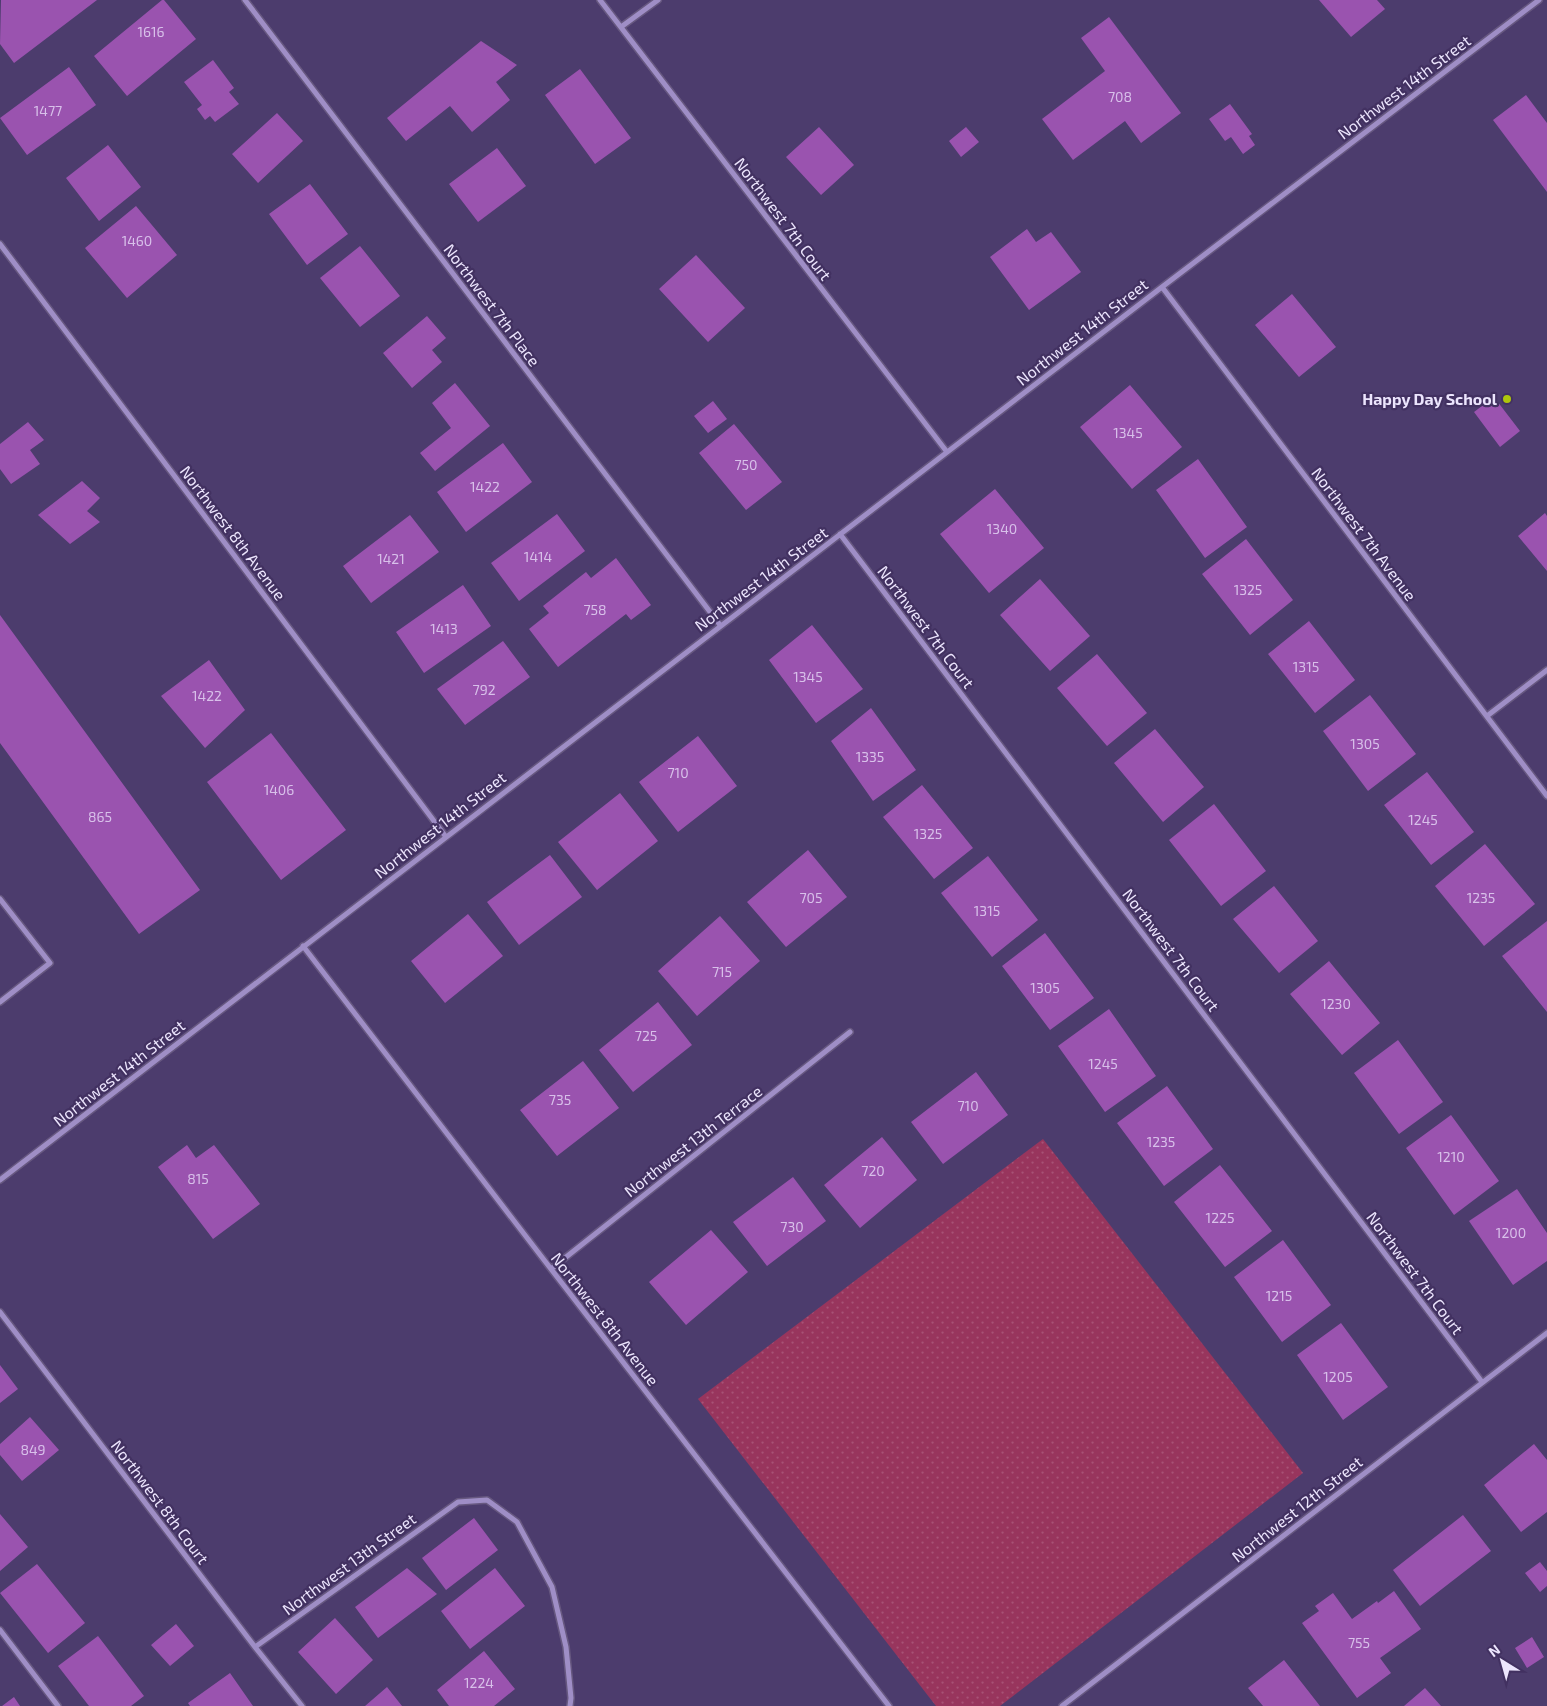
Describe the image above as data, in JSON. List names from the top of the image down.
{
  "streets": {
    "street": [
      "Northwest 14th Street",
      "Northwest 7th Court",
      "Northwest 7th Place",
      "Northwest 8th Avenue",
      "Northwest 7th Avenue",
      "Northwest 13th Terrace",
      "Northwest 8th Court",
      "Northwest 12th Street",
      "Northwest 13th Street"
    ]
  },
  "crossings": [
    ["Northwest 14th Street", "Northwest 7th Court"],
    ["Northwest 14th Street", "Northwest 7th Place"],
    ["Northwest 14th Street", "Northwest 8th Avenue"],
    ["Northwest 14th Street", "Northwest 7th Avenue"],
    ["Northwest 7th Court", "Northwest 12th Street"],
    ["Northwest 8th Avenue", "Northwest 13th Terrace"],
    ["Northwest 8th Court", "Northwest 13th Street"]
  ],
  "places": ["Happy Day School"],
  "house_numbers": [
    "1616",
    "708",
    "1477",
    "1460",
    "1345",
    "750",
    "1422",
    "1340",
    "1414",
    "1421",
    "1325",
    "758",
    "1413",
    "1315",
    "1345",
    "792",
    "1422",
    "1305",
    "1335",
    "710",
    "1406",
    "865",
    "1245",
    "1325",
    "705",
    "1235",
    "1315",
    "715",
    "1305",
    "1230",
    "725",
    "1245",
    "735",
    "710",
    "1235",
    "1210",
    "720",
    "815",
    "1225",
    "730",
    "1200",
    "1215",
    "1205",
    "849",
    "755",
    "1224"
  ],
  "north": "top left"
}
